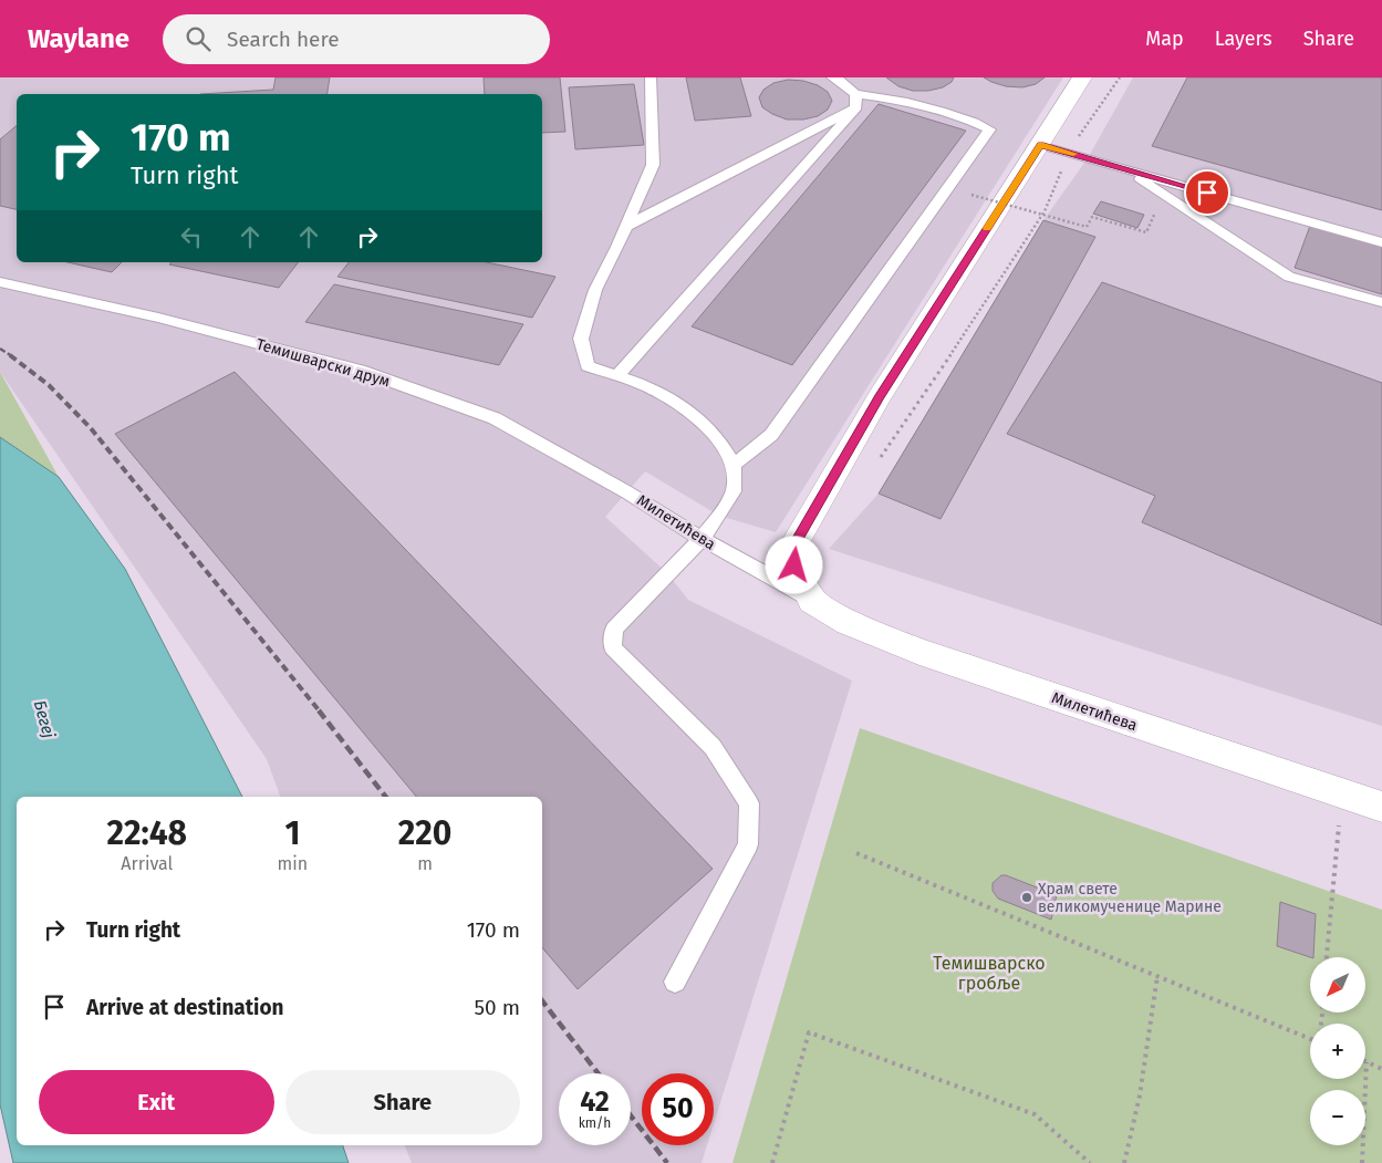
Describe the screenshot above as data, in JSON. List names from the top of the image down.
{
  "streets": {
    "main road": ["Милетићева"],
    "lane": ["Темишварски друм"]
  },
  "crossings": [
    ["Темишварски друм", "Милетићева"]
  ],
  "water": ["Бегеј"],
  "parks": ["Темишварско гробље"],
  "places": ["Храм свете великомученице Марине"],
  "north": "bottom left",
  "page": {
    "header": "Waylane",
    "search": "Search here",
    "nav": ["Map", "Layers", "Share"],
    "turn": ["170 m", "Turn right"],
    "eta": [
      "22:48",
      "Arrival",
      "1",
      "min",
      "220",
      "m"
    ],
    "list": [
      {
        "name": "Turn right",
        "value": "170 m"
      },
      {
        "name": "Arrive at destination",
        "value": "50 m"
      }
    ],
    "map_buttons": ["+", "−"],
    "buttons": ["Exit", "Share"],
    "speed": "42 km/h",
    "limit": "50"
  }
}
